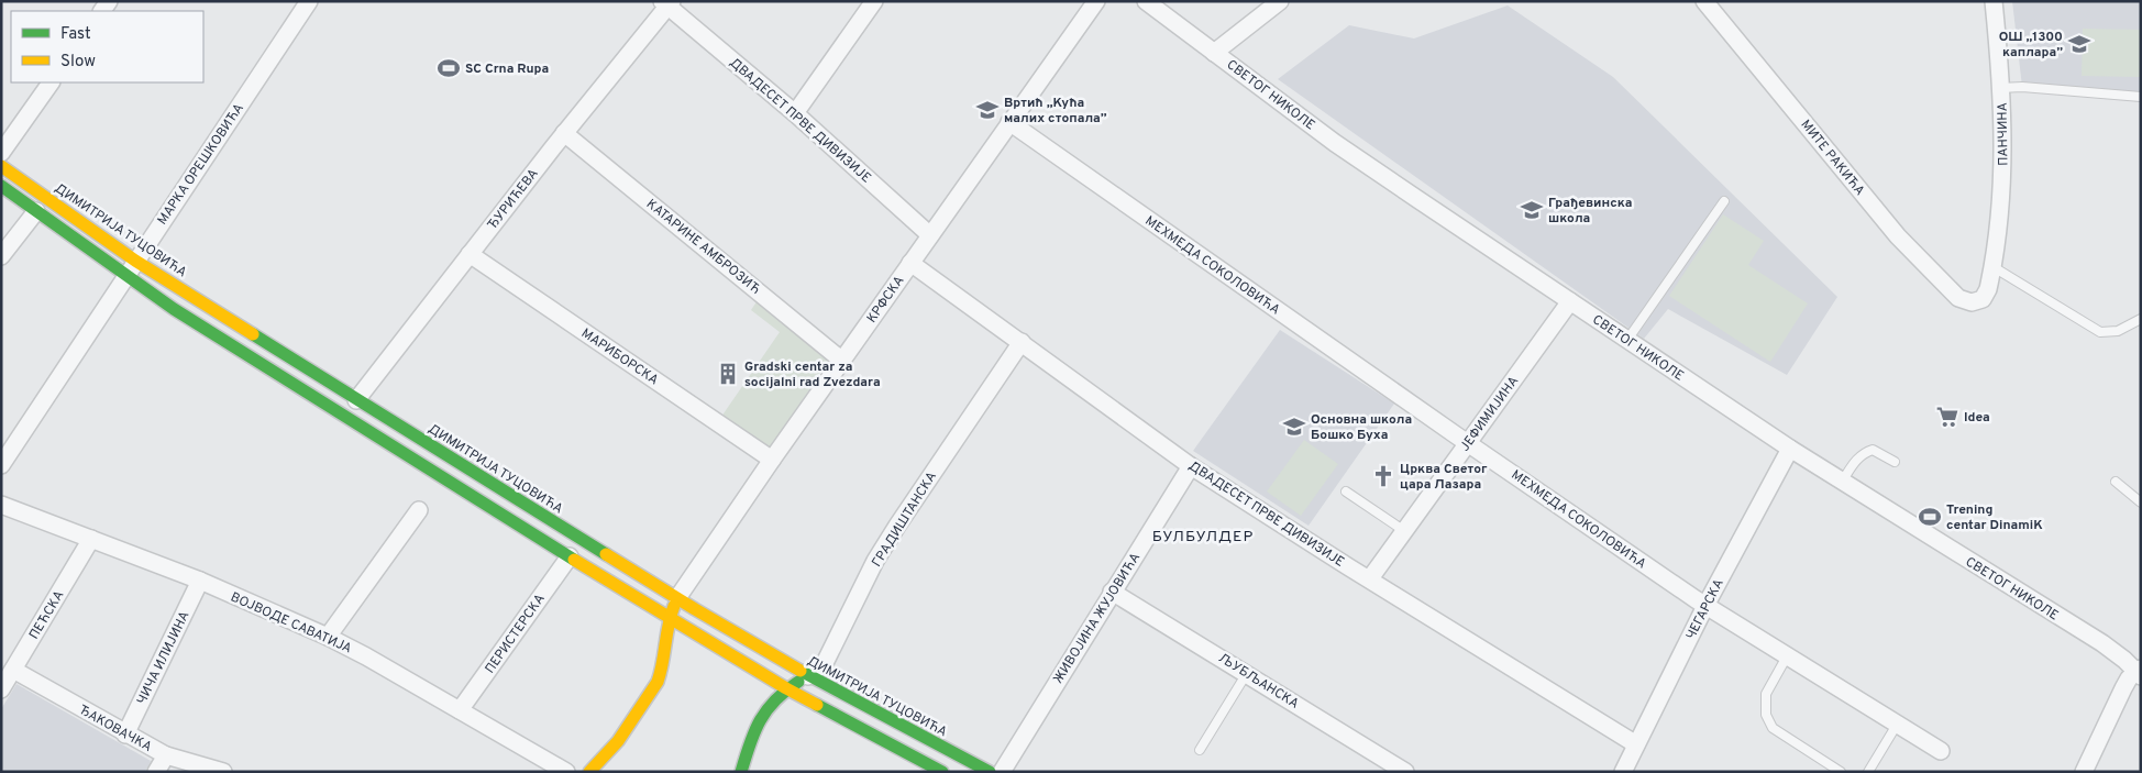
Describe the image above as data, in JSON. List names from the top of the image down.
{
  "streets": {
    "main road": ["ДИМИТРИЈА ТУЦОВИЋА", "ГРАДИШТАНСКА"],
    "street": [
      "СВЕТОГ НИКОЛЕ",
      "ДВАДЕСЕТ ПРВЕ ДИВИЗИЈЕ",
      "ПАНЧИНА",
      "МИТЕ РАКИЋА",
      "МАРКА ОРЕШКОВИЋА",
      "ЂУРИЋЕВА",
      "КАТАРИНЕ АМБРОЗИЋ",
      "МЕХМЕДА СОКОЛОВИЋА",
      "КРФСКА",
      "МАРИБОРСКА",
      "ЈЕФИМИЈИНА",
      "ЧЕГАРСКА",
      "ПЕЋСКА",
      "ЖИВОЈИНА ЖУЈОВИЋА",
      "ВОЈВОДЕ САВАТИЈА",
      "ПЕРИСТЕРСКА",
      "ЧИЧА ИЛИЈИНА",
      "ЉУБЉАНСКА",
      "ЂАКОВАЧКА"
    ]
  },
  "crossings": [
    ["СВЕТОГ НИКОЛЕ", "ЈЕФИМИЈИНА"],
    ["СВЕТОГ НИКОЛЕ", "ЧЕГАРСКА"],
    ["ДВАДЕСЕТ ПРВЕ ДИВИЗИЈЕ", "ЂУРИЋЕВА"],
    ["ДВАДЕСЕТ ПРВЕ ДИВИЗИЈЕ", "КРФСКА"],
    ["ДВАДЕСЕТ ПРВЕ ДИВИЗИЈЕ", "ЈЕФИМИЈИНА"],
    ["ДВАДЕСЕТ ПРВЕ ДИВИЗИЈЕ", "ГРАДИШТАНСКА"],
    ["ДВАДЕСЕТ ПРВЕ ДИВИЗИЈЕ", "ЧЕГАРСКА"],
    ["ДВАДЕСЕТ ПРВЕ ДИВИЗИЈЕ", "ЖИВОЈИНА ЖУЈОВИЋА"],
    ["ПАНЧИНА", "МИТЕ РАКИЋА"],
    ["МАРКА ОРЕШКОВИЋА", "ДИМИТРИЈА ТУЦОВИЋА"],
    ["ЂУРИЋЕВА", "ДИМИТРИЈА ТУЦОВИЋА"],
    ["ЂУРИЋЕВА", "КАТАРИНЕ АМБРОЗИЋ"],
    ["ЂУРИЋЕВА", "МАРИБОРСКА"],
    ["ДИМИТРИЈА ТУЦОВИЋА", "КРФСКА"],
    ["ДИМИТРИЈА ТУЦОВИЋА", "ГРАДИШТАНСКА"],
    ["ДИМИТРИЈА ТУЦОВИЋА", "ПЕРИСТЕРСКА"],
    ["КАТАРИНЕ АМБРОЗИЋ", "КРФСКА"],
    ["МЕХМЕДА СОКОЛОВИЋА", "КРФСКА"],
    ["МЕХМЕДА СОКОЛОВИЋА", "ЈЕФИМИЈИНА"],
    ["МЕХМЕДА СОКОЛОВИЋА", "ЧЕГАРСКА"],
    ["КРФСКА", "МАРИБОРСКА"],
    ["ПЕЋСКА", "ВОЈВОДЕ САВАТИЈА"],
    ["ПЕЋСКА", "ЂАКОВАЧКА"],
    ["ЖИВОЈИНА ЖУЈОВИЋА", "ЉУБЉАНСКА"],
    ["ВОЈВОДЕ САВАТИЈА", "ПЕРИСТЕРСКА"],
    ["ВОЈВОДЕ САВАТИЈА", "ЧИЧА ИЛИЈИНА"],
    ["ЧИЧА ИЛИЈИНА", "ЂАКОВАЧКА"]
  ],
  "districts": ["БУЛБУЛДЕР"],
  "places": {
    "school or university": [
      "ОШ „1300 каплара”",
      "Вртић „Кућа малих стопала”",
      "Грађевинска школа",
      "Основна школа Бошко Буха"
    ],
    "sports": ["SC Crna Rupa", "Trening centar DinamiK"],
    "building": ["Gradski centar za socijalni rad Zvezdara"],
    "supermarket": ["Idea"],
    "church": ["Црква Светог цара Лазара"]
  },
  "legend": ["Fast", "Slow"]
}
